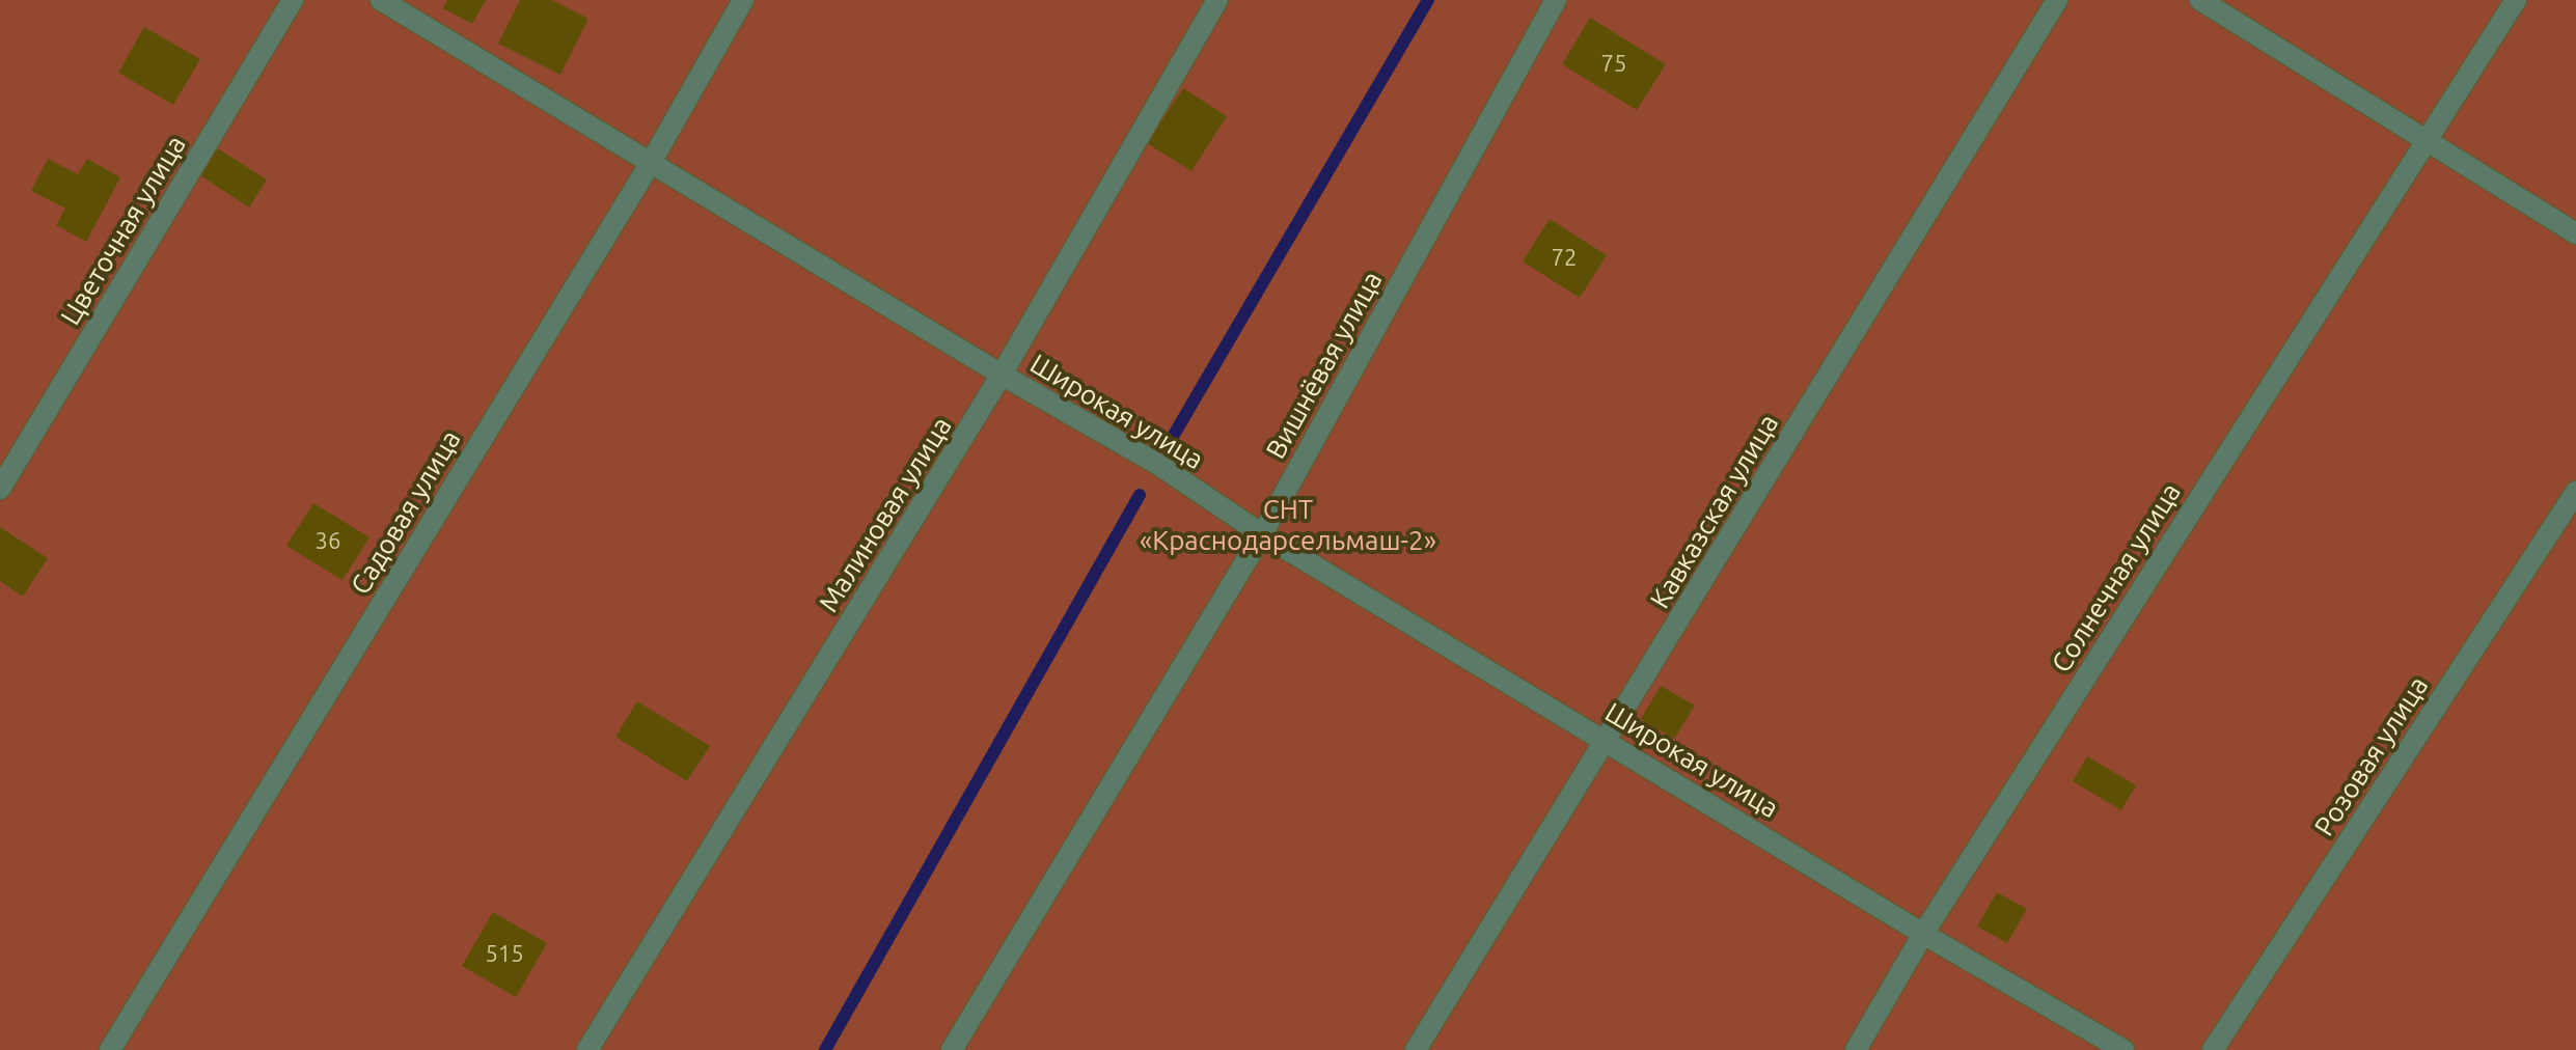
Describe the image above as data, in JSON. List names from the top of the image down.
{
  "streets": {
    "street": [
      "Цветочная улица",
      "Вишнёвая улица",
      "Широкая улица",
      "Кавказская улица",
      "Садовая улица",
      "Малиновая улица",
      "Солнечная улица",
      "Розовая улица"
    ]
  },
  "crossings": [
    ["Вишнёвая улица", "Широкая улица"],
    ["Широкая улица", "Кавказская улица"],
    ["Широкая улица", "Садовая улица"],
    ["Широкая улица", "Малиновая улица"],
    ["Широкая улица", "Солнечная улица"]
  ],
  "parks": ["СНТ «Краснодарсельмаш-2»"],
  "house_numbers": [
    "75",
    "72",
    "36",
    "515"
  ]
}
